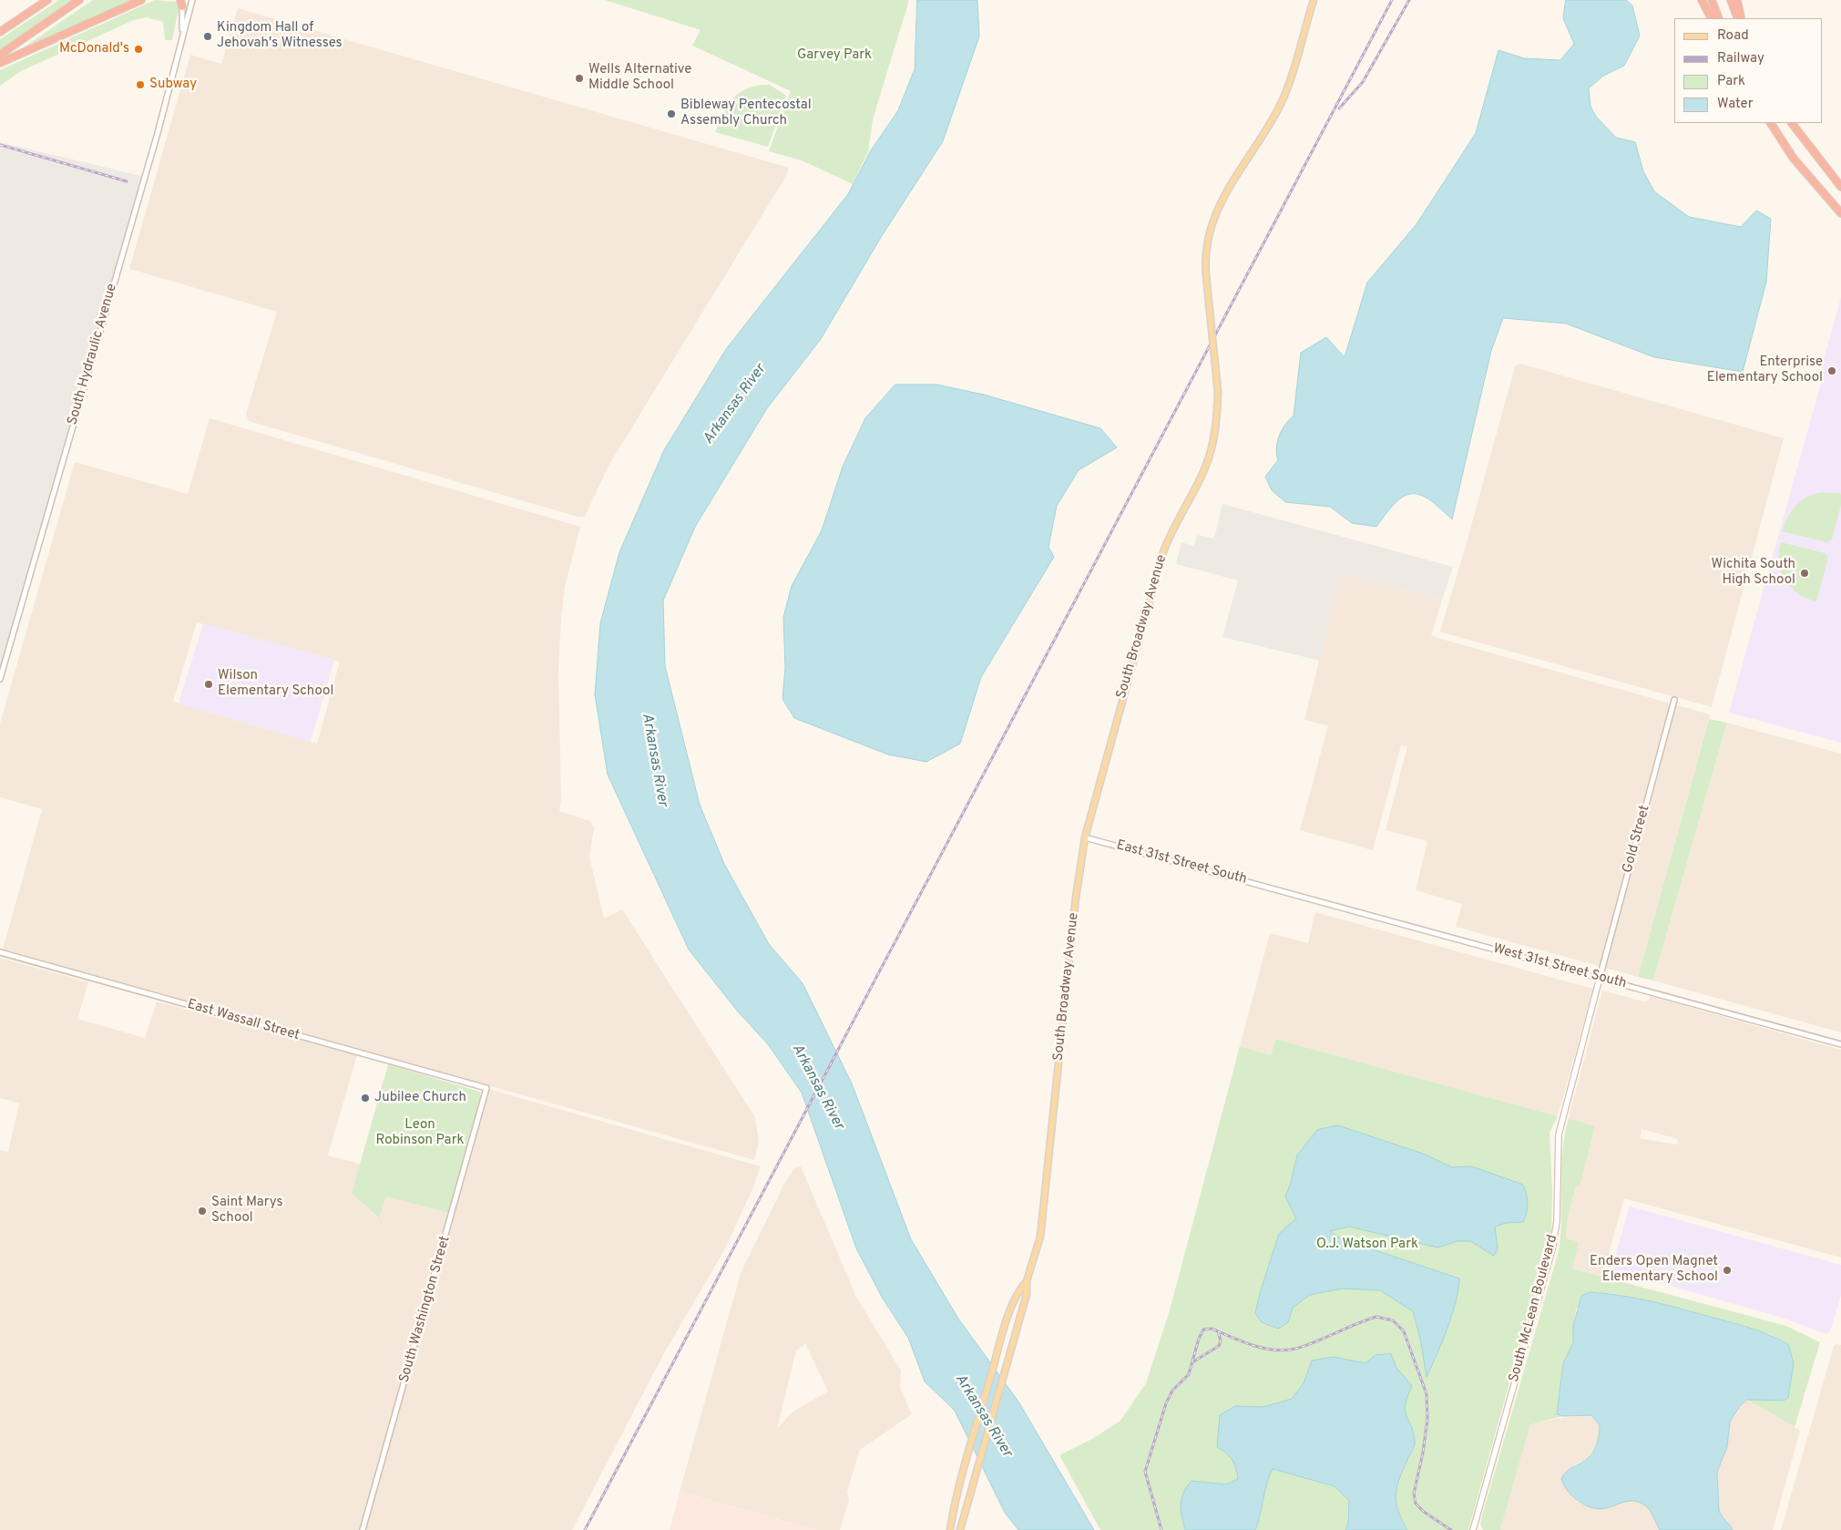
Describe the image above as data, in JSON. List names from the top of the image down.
{
  "streets": {
    "main road": ["South Broadway Avenue", "South McLean Boulevard"],
    "street": [
      "South Hydraulic Avenue",
      "Gold Street",
      "East 31st Street South",
      "West 31st Street South",
      "East Wassall Street",
      "South Washington Street"
    ]
  },
  "crossings": [
    ["South Broadway Avenue", "East 31st Street South"],
    ["Gold Street", "West 31st Street South"],
    ["Gold Street", "South McLean Boulevard"],
    ["East 31st Street South", "West 31st Street South"],
    ["West 31st Street South", "South McLean Boulevard"],
    ["East Wassall Street", "South Washington Street"]
  ],
  "water": ["Arkansas River"],
  "parks": ["Garvey Park", "Leon Robinson Park", "O.J. Watson Park"],
  "places": [
    "Kingdom Hall of Jehovah's Witnesses",
    "McDonald's",
    "Wells Alternative Middle School",
    "Subway",
    "Bibleway Pentecostal Assembly Church",
    "Enterprise Elementary School",
    "Wichita South High School",
    "Wilson Elementary School",
    "Jubilee Church",
    "Saint Marys School",
    "Enders Open Magnet Elementary School"
  ],
  "legend": [
    "Road",
    "Railway",
    "Park",
    "Water"
  ]
}
